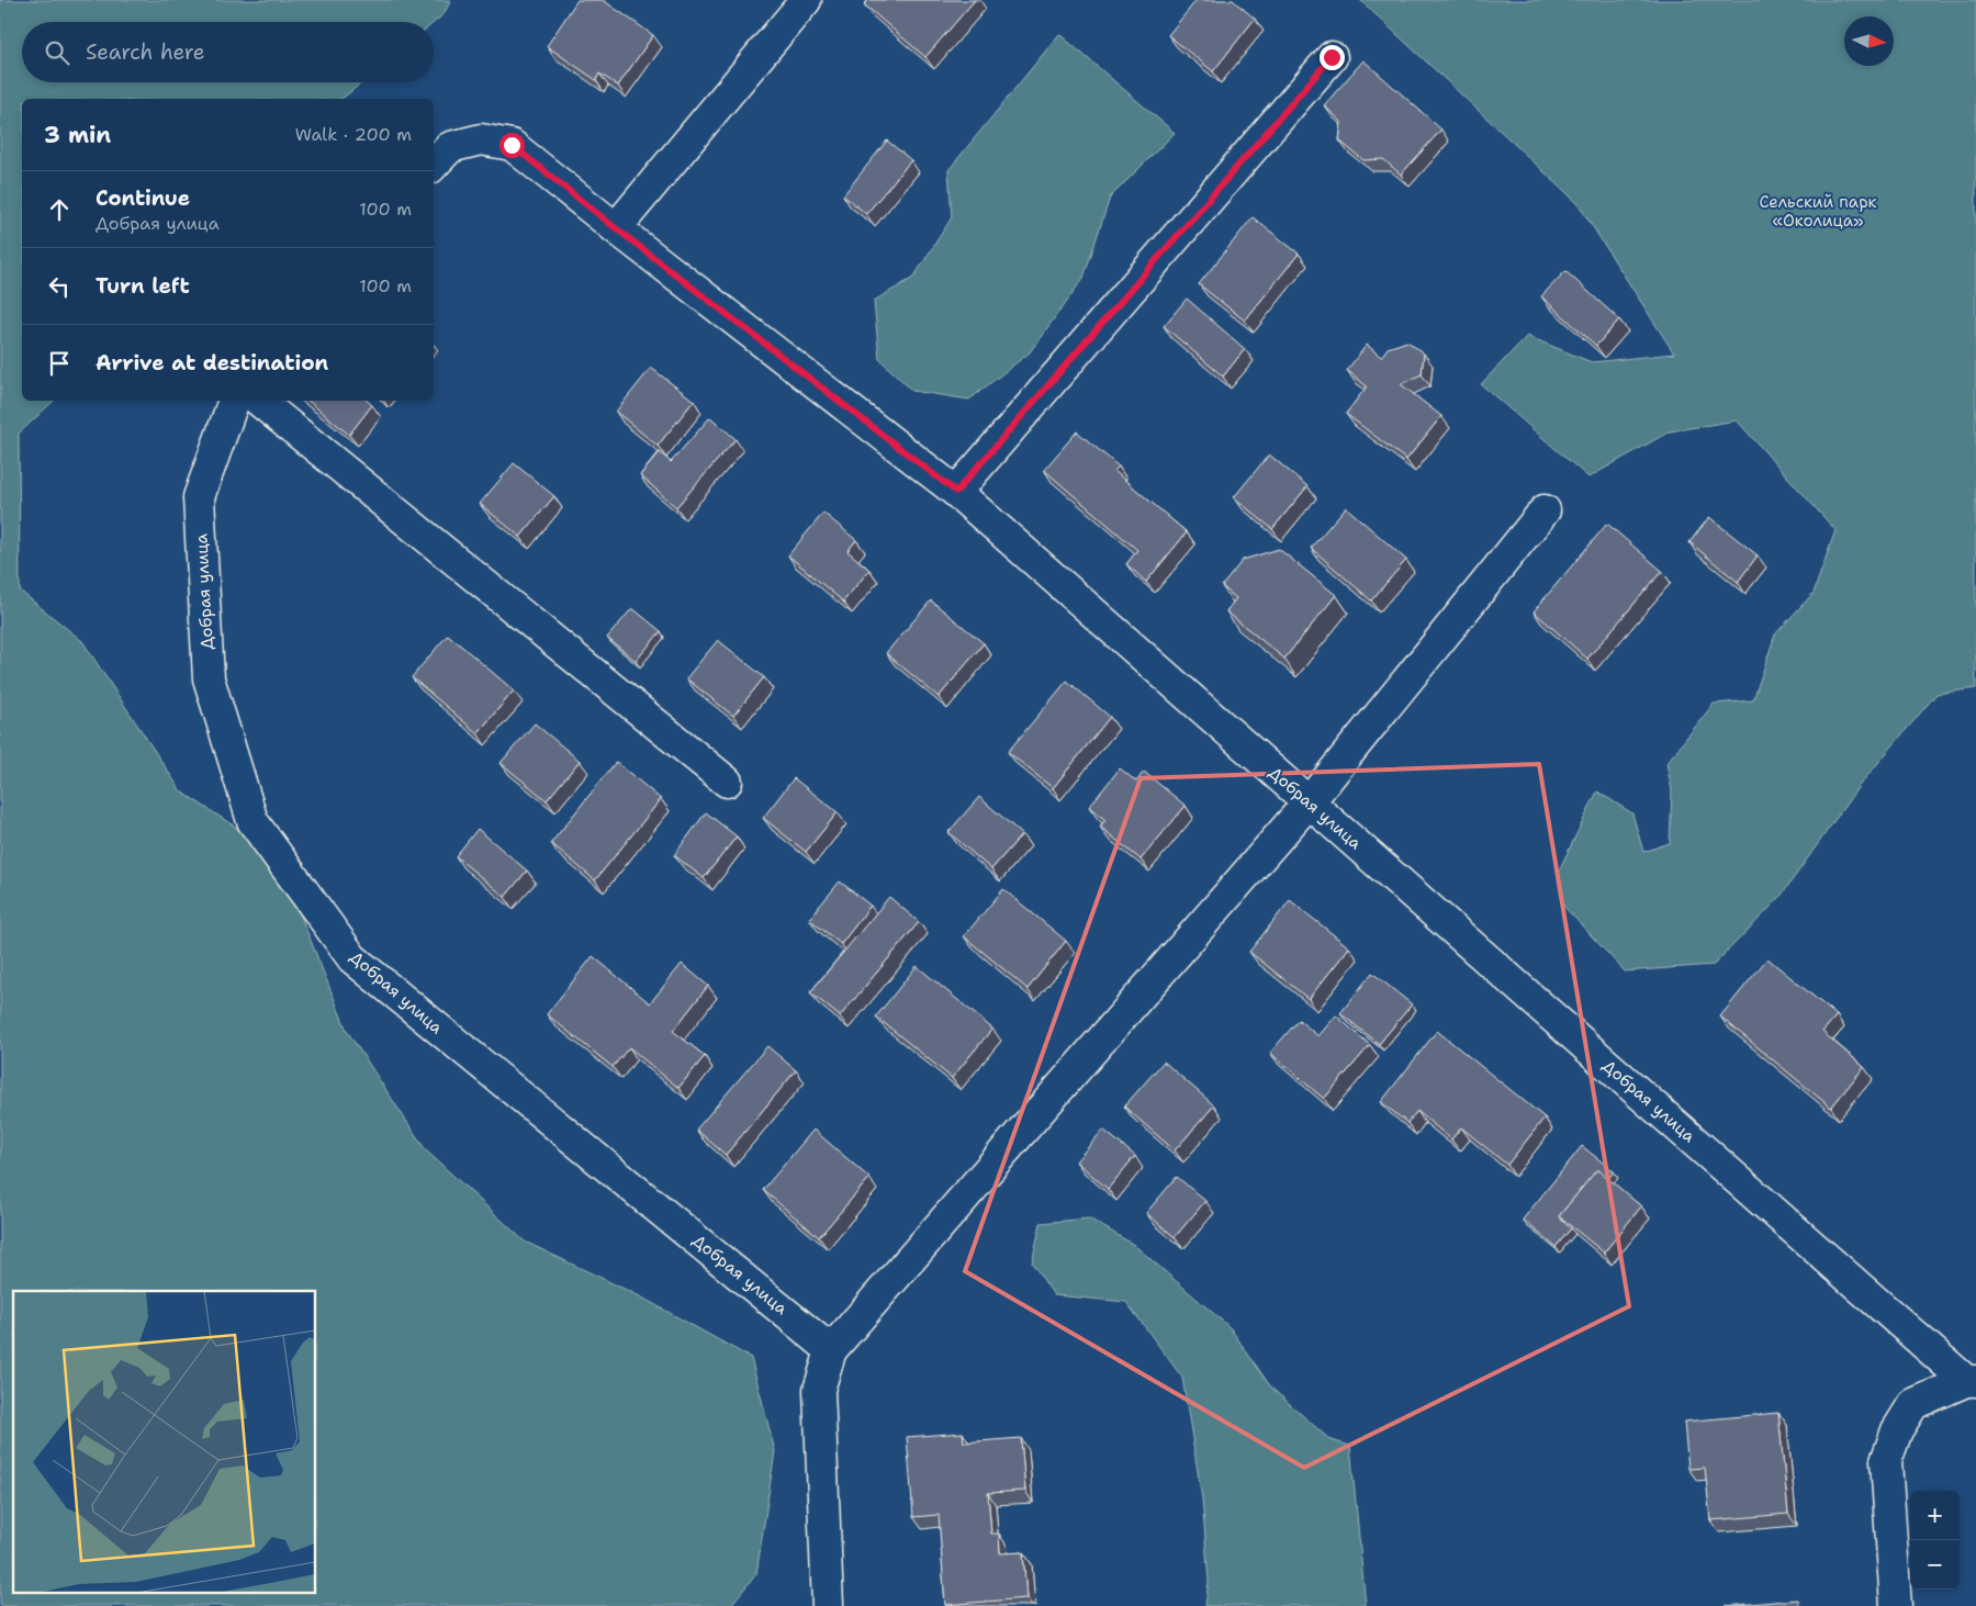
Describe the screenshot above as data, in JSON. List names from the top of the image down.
{
  "streets": {
    "street": ["Добрая улица"]
  },
  "parks": ["Сельский парк «Околица»"],
  "north": "right",
  "page": {
    "search": "Search here",
    "heading": ["3 min", "Walk · 200 m"],
    "list": [
      ["Continue", "Добрая улица", "100 m"],
      ["Turn left", "100 m"],
      "Arrive at destination"
    ],
    "map_buttons": ["+", "−"]
  }
}
